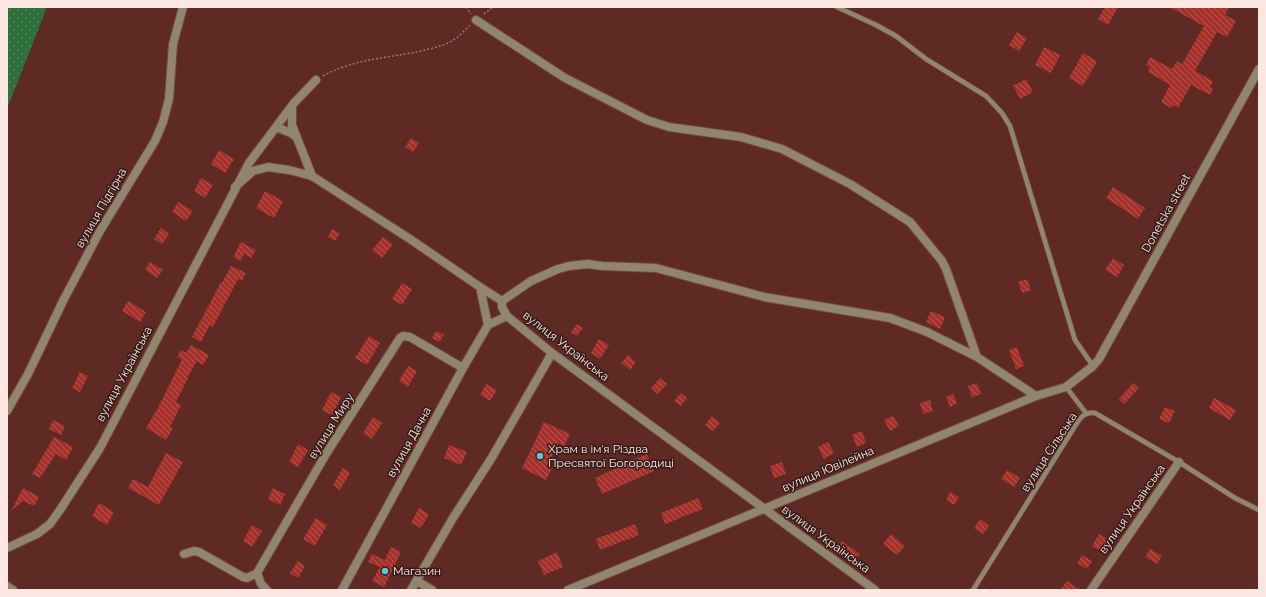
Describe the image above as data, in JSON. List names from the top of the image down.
{
  "streets": {
    "street": [
      "вулиця Підгірна",
      "Donetska street",
      "вулиця Українська",
      "вулиця Миру",
      "вулиця Дачна",
      "вулиця Ювілейна"
    ],
    "lane": ["вулиця Сільська"]
  },
  "crossings": [
    ["Donetska street", "вулиця Ювілейна"],
    ["вулиця Українська", "вулиця Сільська"],
    ["вулиця Українська", "вулиця Ювілейна"],
    ["вулиця Миру", "вулиця Дачна"]
  ],
  "places": ["Храм в ім'я Різдва Пресвятої Богородиці", "Магазин"]
}
